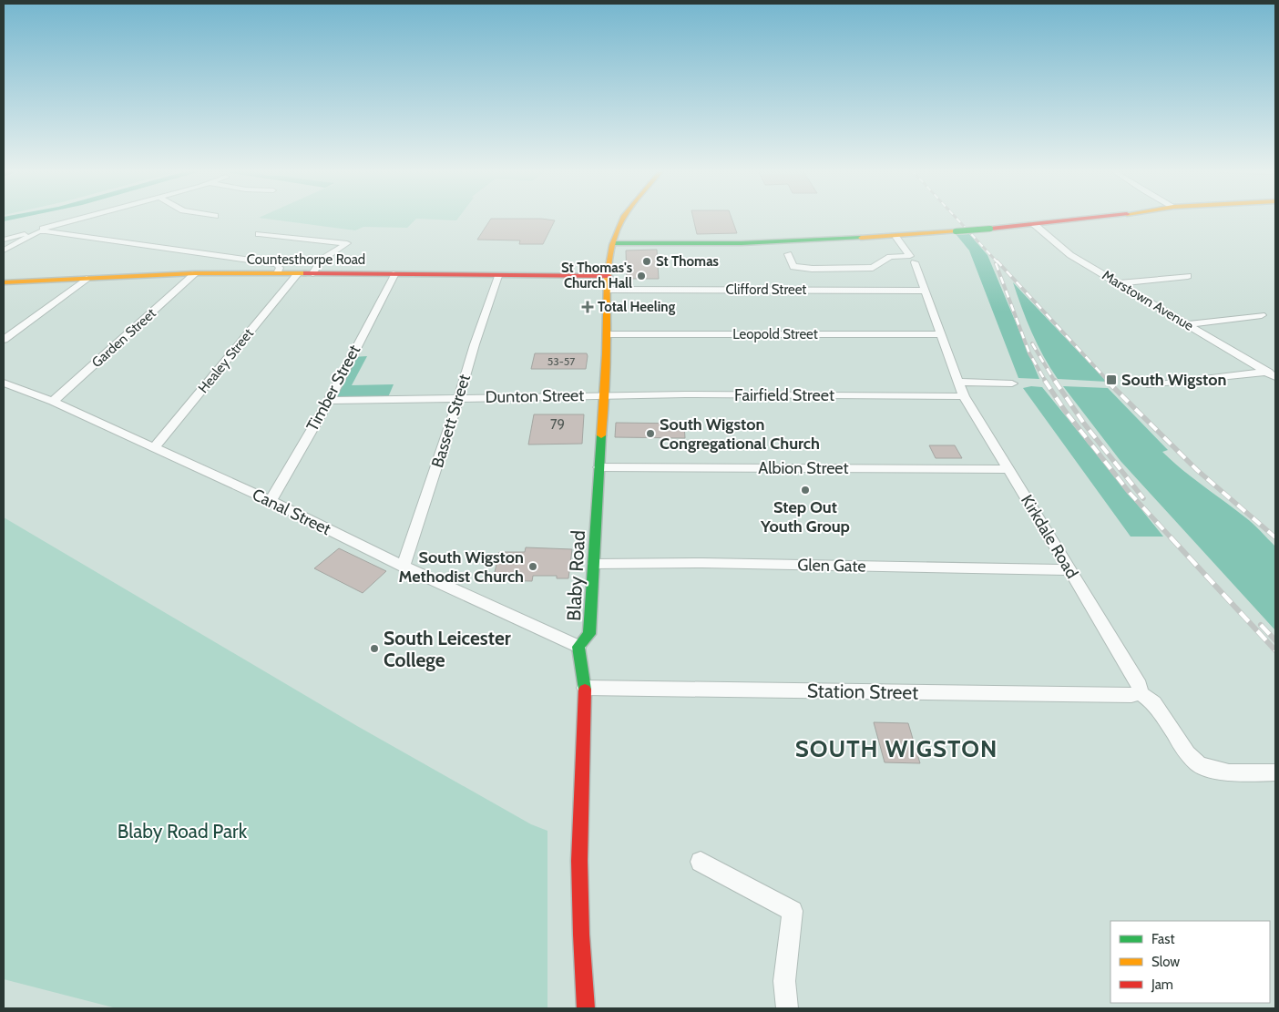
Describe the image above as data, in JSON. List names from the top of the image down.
{
  "streets": {
    "main road": ["Countesthorpe Road", "Blaby Road"],
    "street": [
      "Clifford Street",
      "Marstown Avenue",
      "Leopold Street",
      "Garden Street",
      "Healey Street",
      "Timber Street",
      "Fairfield Street",
      "Dunton Street",
      "Bassett Street",
      "Albion Street",
      "Canal Street",
      "Kirkdale Road",
      "Glen Gate",
      "Station Street"
    ]
  },
  "crossings": [
    ["Countesthorpe Road", "Garden Street"],
    ["Countesthorpe Road", "Healey Street"],
    ["Countesthorpe Road", "Timber Street"],
    ["Countesthorpe Road", "Bassett Street"],
    ["Countesthorpe Road", "Blaby Road"],
    ["Clifford Street", "Kirkdale Road"],
    ["Clifford Street", "Blaby Road"],
    ["Leopold Street", "Kirkdale Road"],
    ["Leopold Street", "Blaby Road"],
    ["Garden Street", "Canal Street"],
    ["Healey Street", "Canal Street"],
    ["Timber Street", "Dunton Street"],
    ["Timber Street", "Canal Street"],
    ["Fairfield Street", "Dunton Street"],
    ["Fairfield Street", "Kirkdale Road"],
    ["Fairfield Street", "Blaby Road"],
    ["Dunton Street", "Bassett Street"],
    ["Dunton Street", "Blaby Road"],
    ["Bassett Street", "Canal Street"],
    ["Albion Street", "Kirkdale Road"],
    ["Albion Street", "Blaby Road"],
    ["Canal Street", "Blaby Road"],
    ["Kirkdale Road", "Glen Gate"],
    ["Kirkdale Road", "Station Street"],
    ["Glen Gate", "Blaby Road"]
  ],
  "districts": ["SOUTH WIGSTON"],
  "parks": ["Blaby Road Park"],
  "places": {
    "other": [
      "St Thomas",
      "St Thomas's Church Hall",
      "South Wigston Congregational Church",
      "Step Out Youth Group",
      "South Wigston Methodist Church",
      "South Leicester College"
    ],
    "health": ["Total Heeling"],
    "transit": ["South Wigston"]
  },
  "house_numbers": ["53-57", "79"],
  "legend": ["Fast", "Slow", "Jam"]
}
